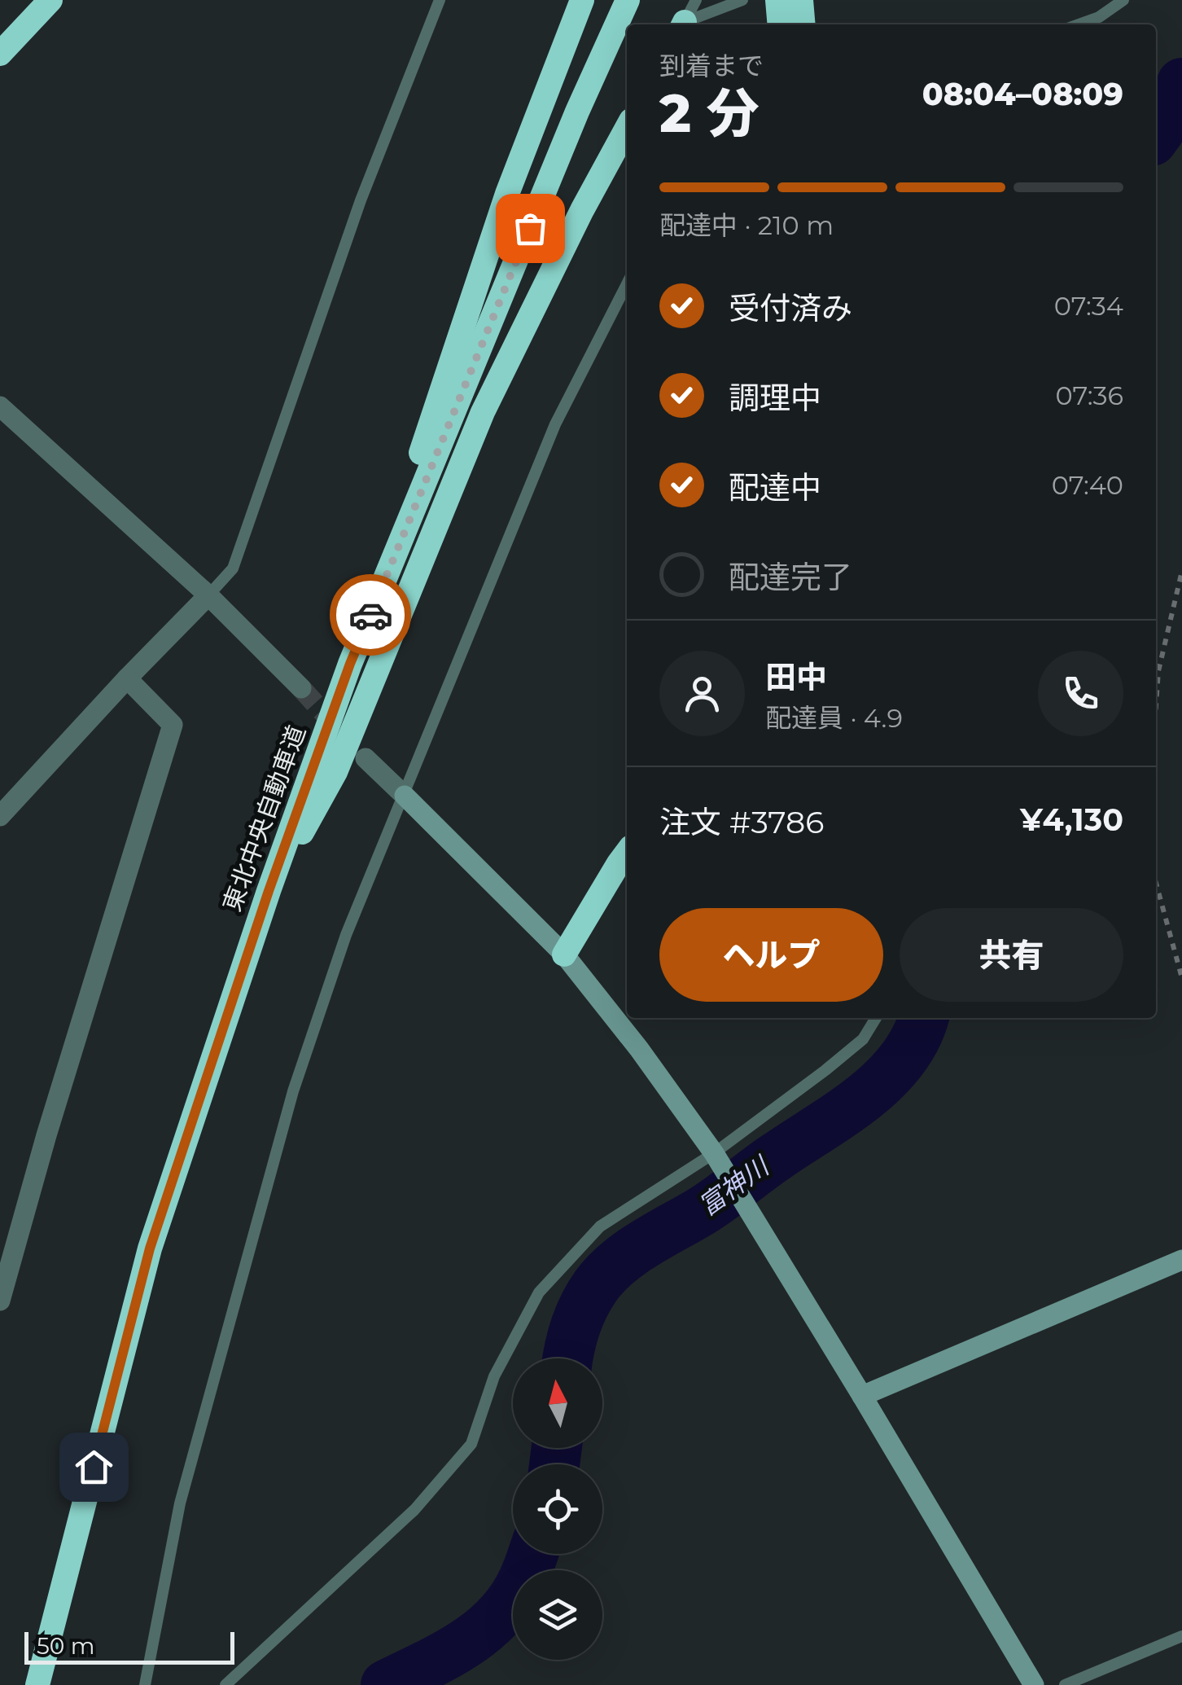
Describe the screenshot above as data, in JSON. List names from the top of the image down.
{
  "streets": {
    "highway": ["東北中央自動車道"]
  },
  "water": ["富神川"],
  "scale_bar": "50 m",
  "north": "top",
  "page": {
    "heading": ["2 分", "到着まで", "08:04–08:09"],
    "panel": [
      "田中",
      "配達員 · 4.9",
      "注文 #3786",
      "¥4,130"
    ],
    "bar": "配達中 · 210 m",
    "list": [
      ["受付済み", "07:34"],
      ["調理中", "07:36"],
      ["配達中", "07:40"],
      "配達完了"
    ],
    "buttons": ["ヘルプ", "共有"],
    "scale": "50 m"
  }
}
